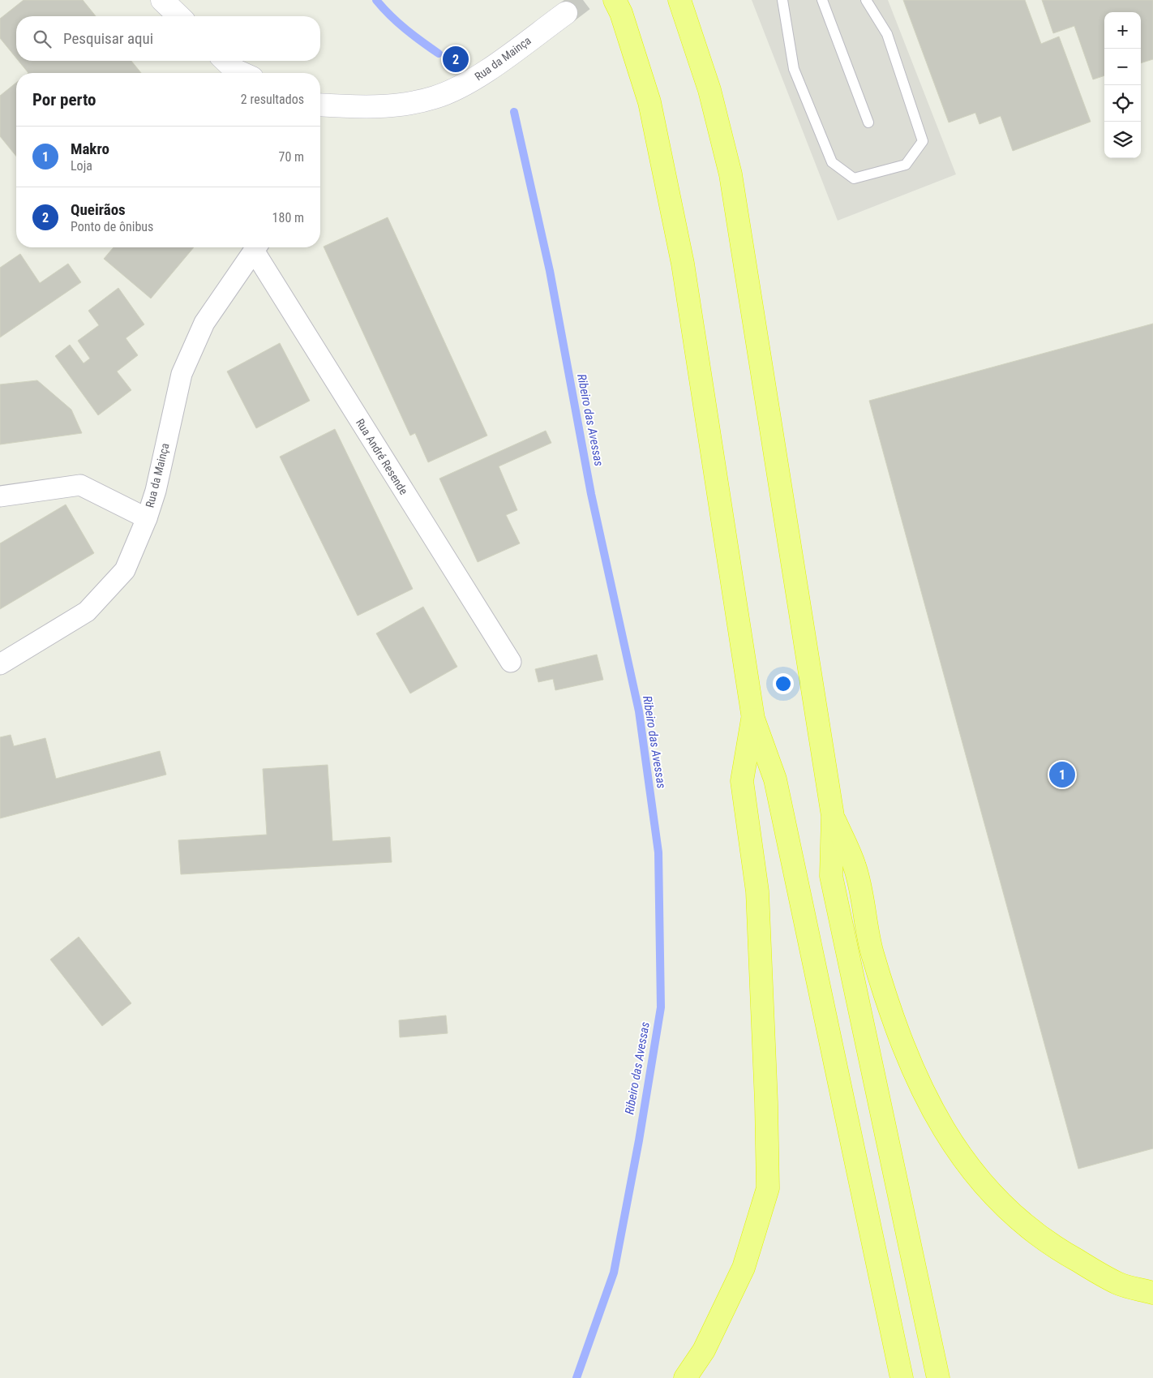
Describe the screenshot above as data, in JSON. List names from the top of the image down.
{
  "streets": {
    "street": ["Rua da Mainça", "Rua André Resende"]
  },
  "water": ["Ribeiro das Avessas"],
  "page": {
    "map_buttons": ["+", "−"],
    "search": "Pesquisar aqui",
    "pins": ["2", "1"],
    "heading": ["Por perto", "2 resultados"],
    "list": [
      {
        "mark": "1",
        "name": "Makro",
        "note": "Loja",
        "value": "70 m"
      },
      {
        "mark": "2",
        "name": "Queirãos",
        "note": "Ponto de ônibus",
        "value": "180 m"
      }
    ]
  }
}
